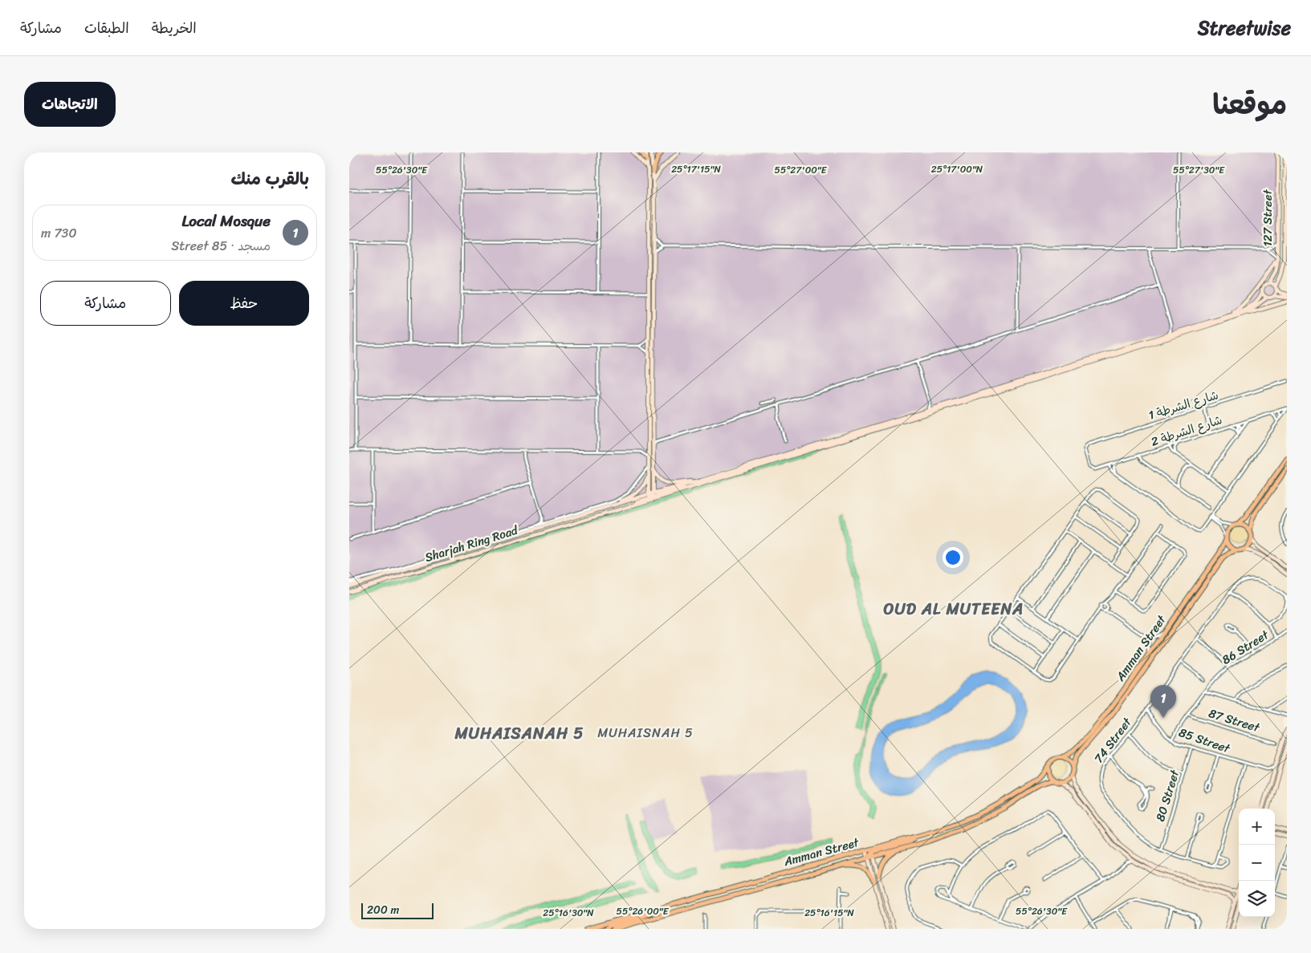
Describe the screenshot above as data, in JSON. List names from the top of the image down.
{
  "streets": {
    "main road": ["Amman Street"],
    "street": [
      "127 Street",
      "شارع الشرطة 1",
      "شارع الشرطة 2",
      "Sharjah Ring Road",
      "86 Street",
      "87 Street",
      "74 Street",
      "85 Street",
      "80 Street"
    ]
  },
  "crossings": [
    ["شارع الشرطة 1", "شارع الشرطة 2"],
    ["86 Street", "87 Street"],
    ["86 Street", "85 Street"],
    ["74 Street", "85 Street"],
    ["74 Street", "80 Street"],
    ["85 Street", "80 Street"]
  ],
  "districts": ["OUD AL MUTEENA", "MUHAISNAH 5", "MUHAISANAH 5"],
  "scale_bar": "200 m",
  "page": {
    "header": "Streetwise",
    "nav": ["الخريطة", "الطبقات", "مشاركة"],
    "title": "موقعنا",
    "buttons": [
      "الاتجاهات",
      ["حفظ", "مشاركة"]
    ],
    "heading": "بالقرب منك",
    "list": [
      {
        "mark": "1",
        "name": "Local Mosque",
        "note": "مسجد · 85 Street",
        "value": "730 m"
      }
    ],
    "pins": "1",
    "map_buttons": ["+", "−"],
    "scale": "200 m"
  },
  "coordinates": [
    "25°17'15\"N",
    "25°17'00\"N",
    "55°26'30\"E",
    "55°27'00\"E",
    "55°27'30\"E",
    "55°26'00\"E",
    "25°16'30\"N",
    "25°16'15\"N"
  ]
}
